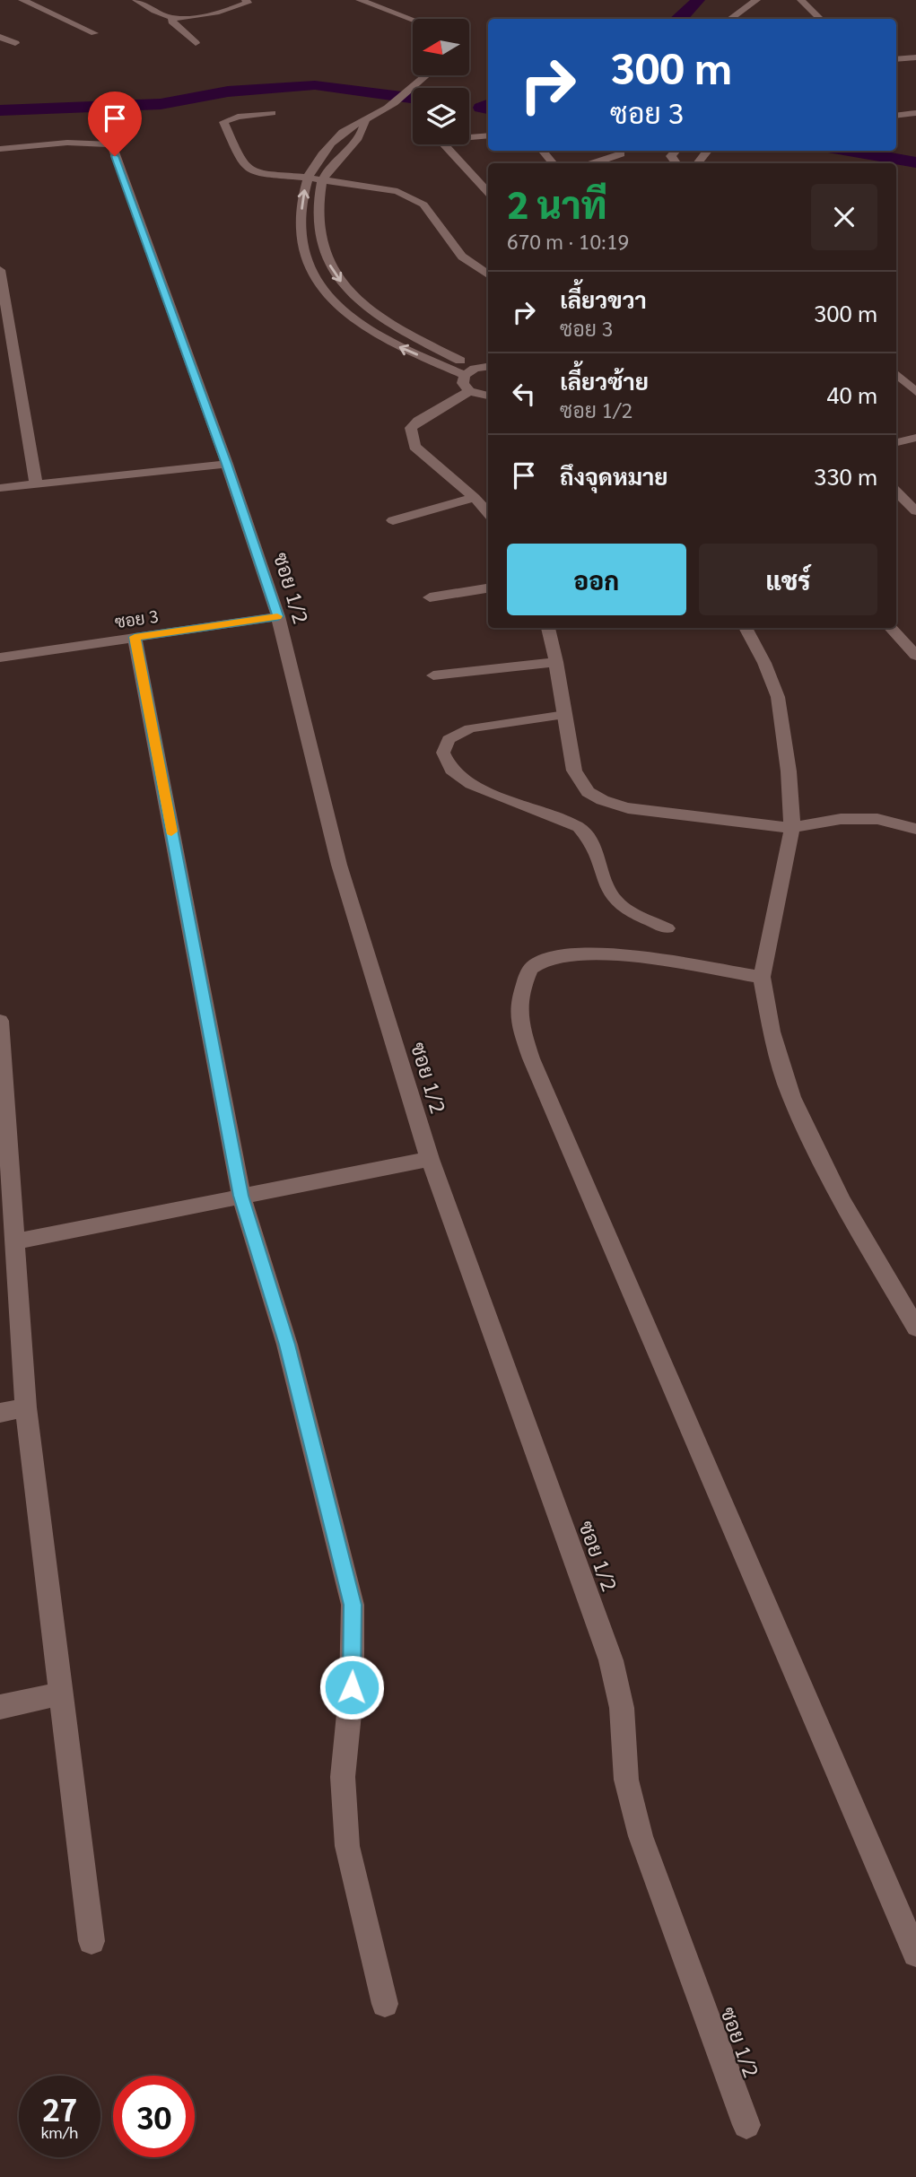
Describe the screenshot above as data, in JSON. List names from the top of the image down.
{
  "streets": {
    "street": ["ซอย 1/2", "ซอย 3"]
  },
  "crossings": [
    ["ซอย 1/2", "ซอย 3"]
  ],
  "north": "left",
  "page": {
    "turn": ["300 m", "ซอย 3"],
    "heading": ["2 นาที", "670 m · 10:19"],
    "list": [
      {
        "name": "เลี้ยวขวา",
        "note": "ซอย 3",
        "value": "300 m"
      },
      {
        "name": "เลี้ยวซ้าย",
        "note": "ซอย 1/2",
        "value": "40 m"
      },
      {
        "name": "ถึงจุดหมาย",
        "value": "330 m"
      }
    ],
    "buttons": ["ออก", "แชร์"],
    "speed": "27 km/h",
    "limit": "30"
  }
}
